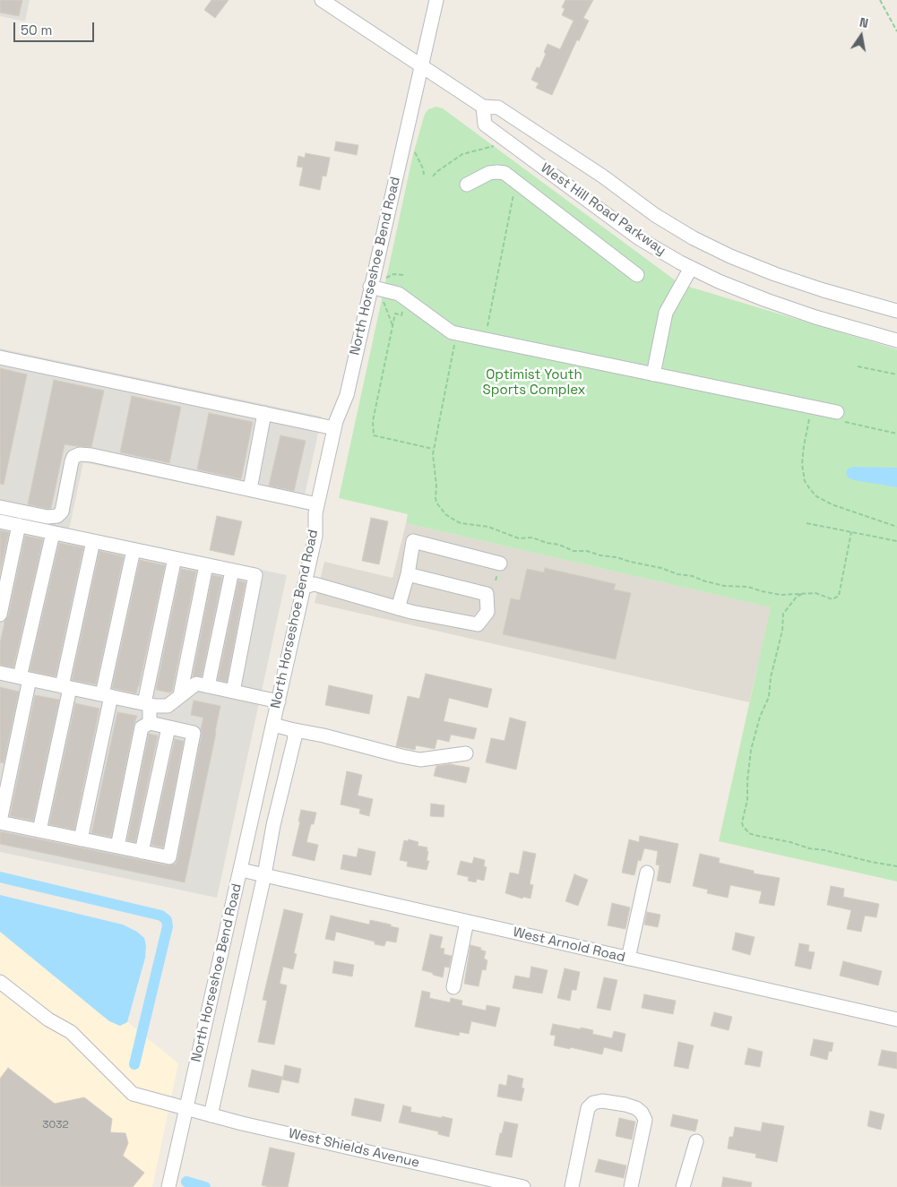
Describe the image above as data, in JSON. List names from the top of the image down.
{
  "streets": {
    "street": [
      "West Hill Road Parkway",
      "North Horseshoe Bend Road",
      "West Arnold Road",
      "West Shields Avenue"
    ]
  },
  "crossings": [
    ["West Hill Road Parkway", "North Horseshoe Bend Road"],
    ["North Horseshoe Bend Road", "West Arnold Road"],
    ["North Horseshoe Bend Road", "West Shields Avenue"]
  ],
  "parks": ["Optimist Youth Sports Complex"],
  "house_numbers": ["3032"],
  "scale_bar": "50 m",
  "north": "top"
}
